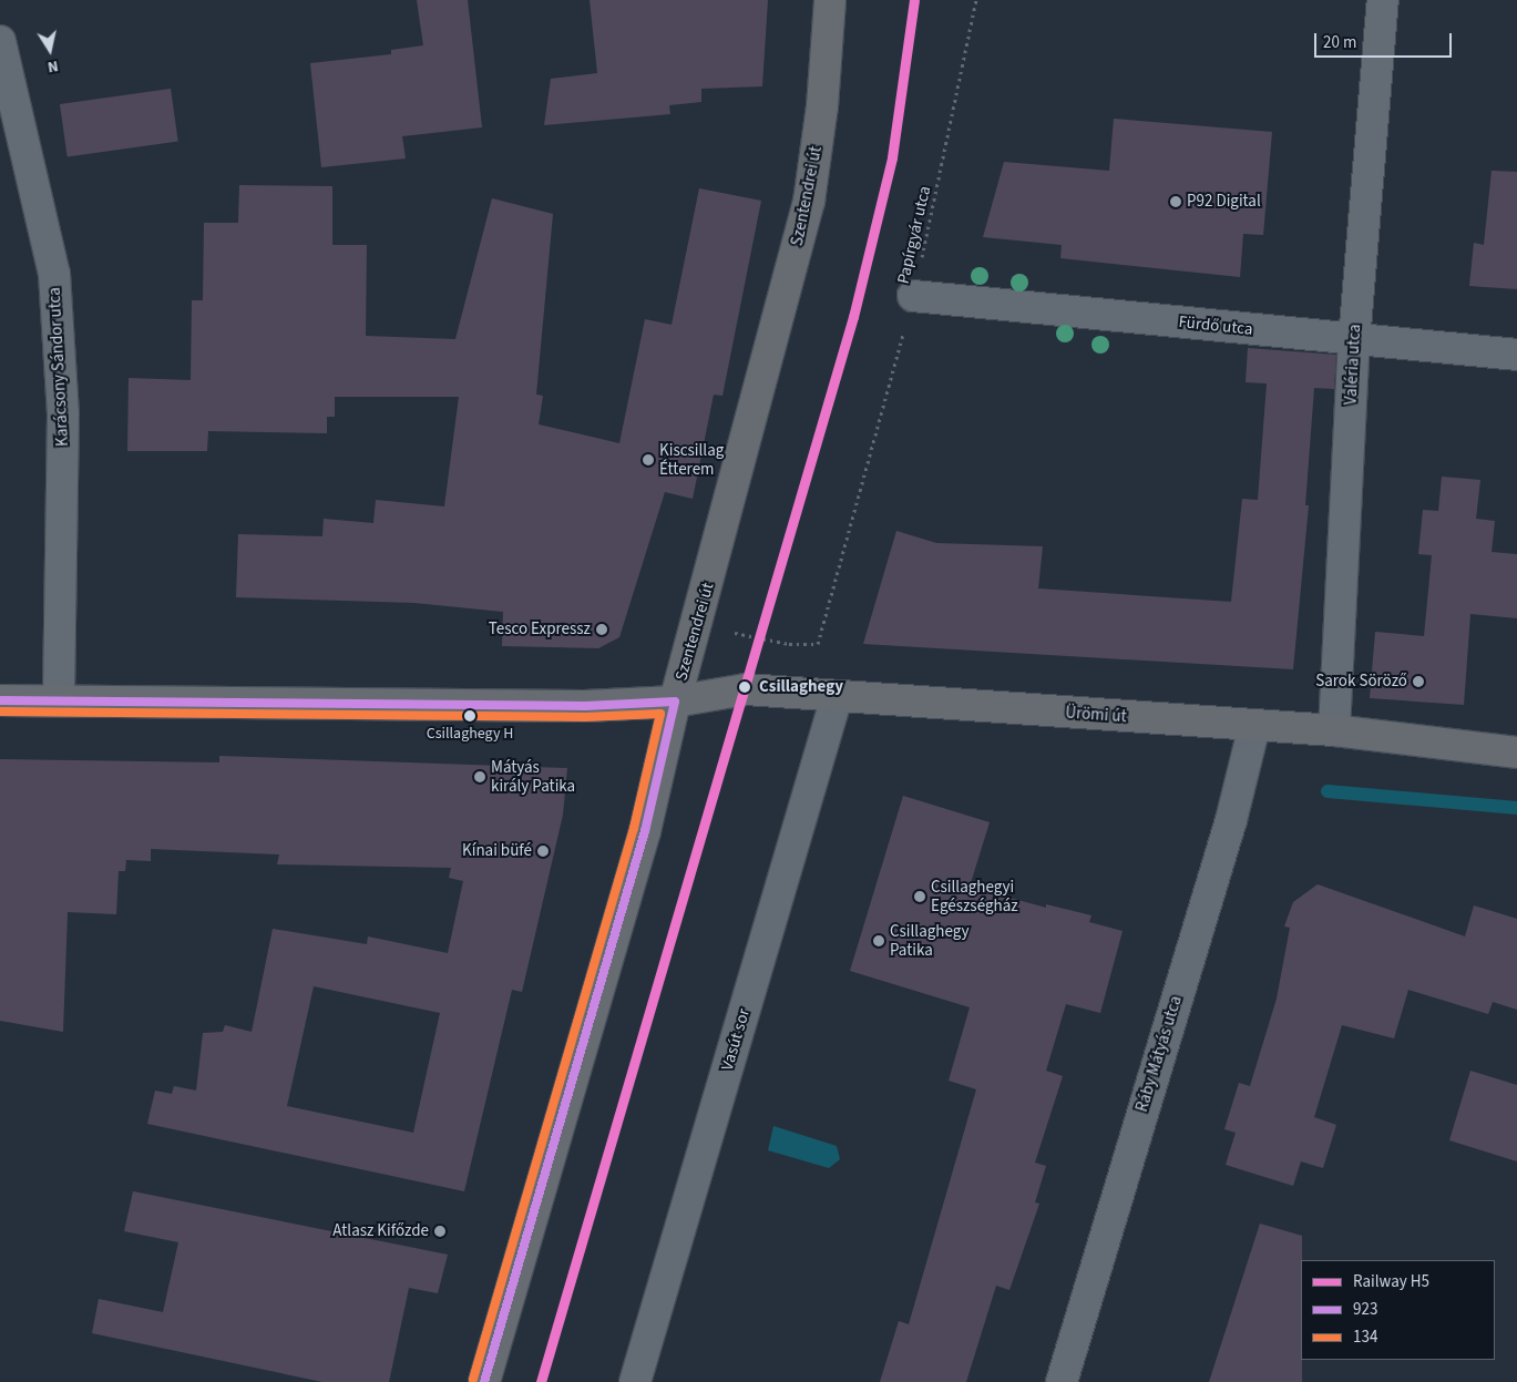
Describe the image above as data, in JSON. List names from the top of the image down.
{
  "streets": {
    "street": [
      "Szentendrei út",
      "Fürdő utca",
      "Valéria utca",
      "Karácsony Sándor utca",
      "Ürömi út",
      "Vasút sor",
      "Ráby Mátyás utca"
    ],
    "path": ["Papírgyár utca"]
  },
  "crossings": [
    ["Szentendrei út", "Ürömi út"],
    ["Papírgyár utca", "Fürdő utca"],
    ["Fürdő utca", "Valéria utca"],
    ["Valéria utca", "Ürömi út"],
    ["Karácsony Sándor utca", "Ürömi út"],
    ["Ürömi út", "Vasút sor"],
    ["Ürömi út", "Ráby Mátyás utca"]
  ],
  "places": [
    "P92 Digital",
    "Kiscsillag Étterem",
    "Tesco Expressz",
    "Sarok Söröző",
    "Csillaghegy",
    "Csillaghegy H",
    "Mátyás király Patika",
    "Kínai büfé",
    "Csillaghegyi Egészségház",
    "Csillaghegy Patika",
    "Atlasz Kifőzde"
  ],
  "lines": ["rail line H5", "transit line 923", "transit line 134"],
  "legend": ["Railway H5", "923", "134"],
  "scale_bar": "20 m",
  "north": "bottom"
}
